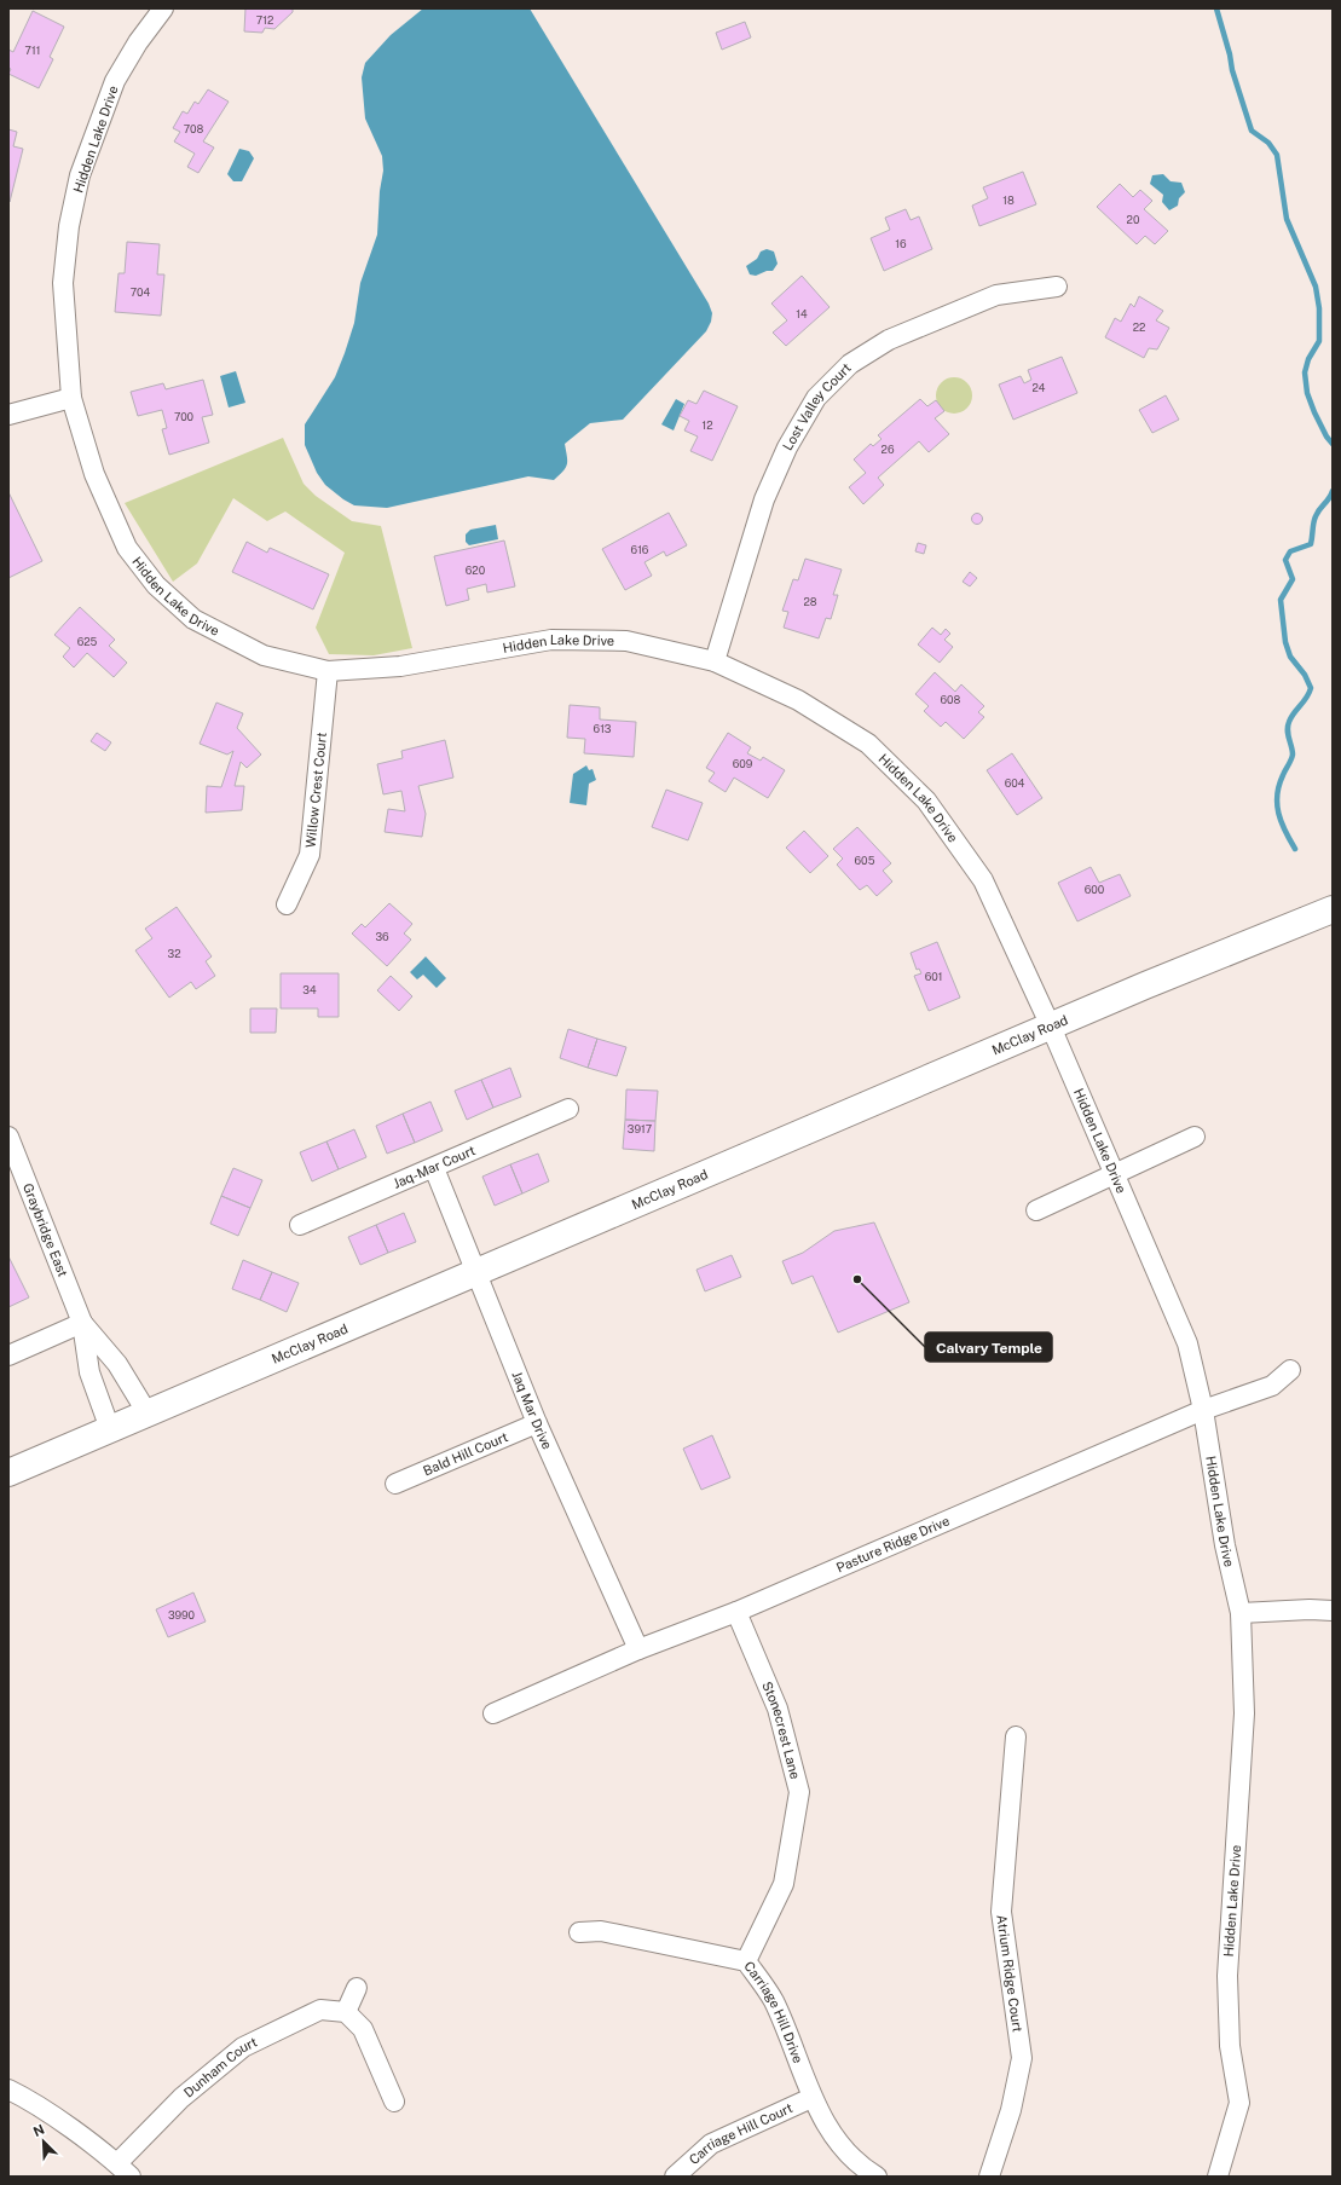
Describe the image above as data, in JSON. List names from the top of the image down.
{
  "streets": {
    "main road": ["McClay Road"],
    "street": [
      "Hidden Lake Drive",
      "Lost Valley Court",
      "Willow Crest Court",
      "Jaq-Mar Court",
      "Graybridge East",
      "Jaq Mar Drive",
      "Bald Hill Court",
      "Pasture Ridge Drive",
      "Stonecrest Lane",
      "Atrium Ridge Court",
      "Carriage Hill Drive",
      "Dunham Court",
      "Carriage Hill Court"
    ]
  },
  "crossings": [
    ["Hidden Lake Drive", "Lost Valley Court"],
    ["Hidden Lake Drive", "Willow Crest Court"],
    ["Hidden Lake Drive", "McClay Road"],
    ["Hidden Lake Drive", "Pasture Ridge Drive"],
    ["McClay Road", "Graybridge East"],
    ["McClay Road", "Jaq Mar Drive"],
    ["Jaq-Mar Court", "Jaq Mar Drive"],
    ["Jaq Mar Drive", "Bald Hill Court"],
    ["Jaq Mar Drive", "Pasture Ridge Drive"],
    ["Pasture Ridge Drive", "Stonecrest Lane"],
    ["Stonecrest Lane", "Carriage Hill Drive"],
    ["Carriage Hill Drive", "Carriage Hill Court"]
  ],
  "places": ["Calvary Temple"],
  "house_numbers": [
    "712",
    "711",
    "708",
    "18",
    "20",
    "16",
    "704",
    "14",
    "22",
    "24",
    "700",
    "12",
    "26",
    "616",
    "620",
    "28",
    "625",
    "608",
    "613",
    "609",
    "604",
    "605",
    "600",
    "36",
    "32",
    "601",
    "34",
    "3917",
    "3990"
  ],
  "north": "top left"
}
